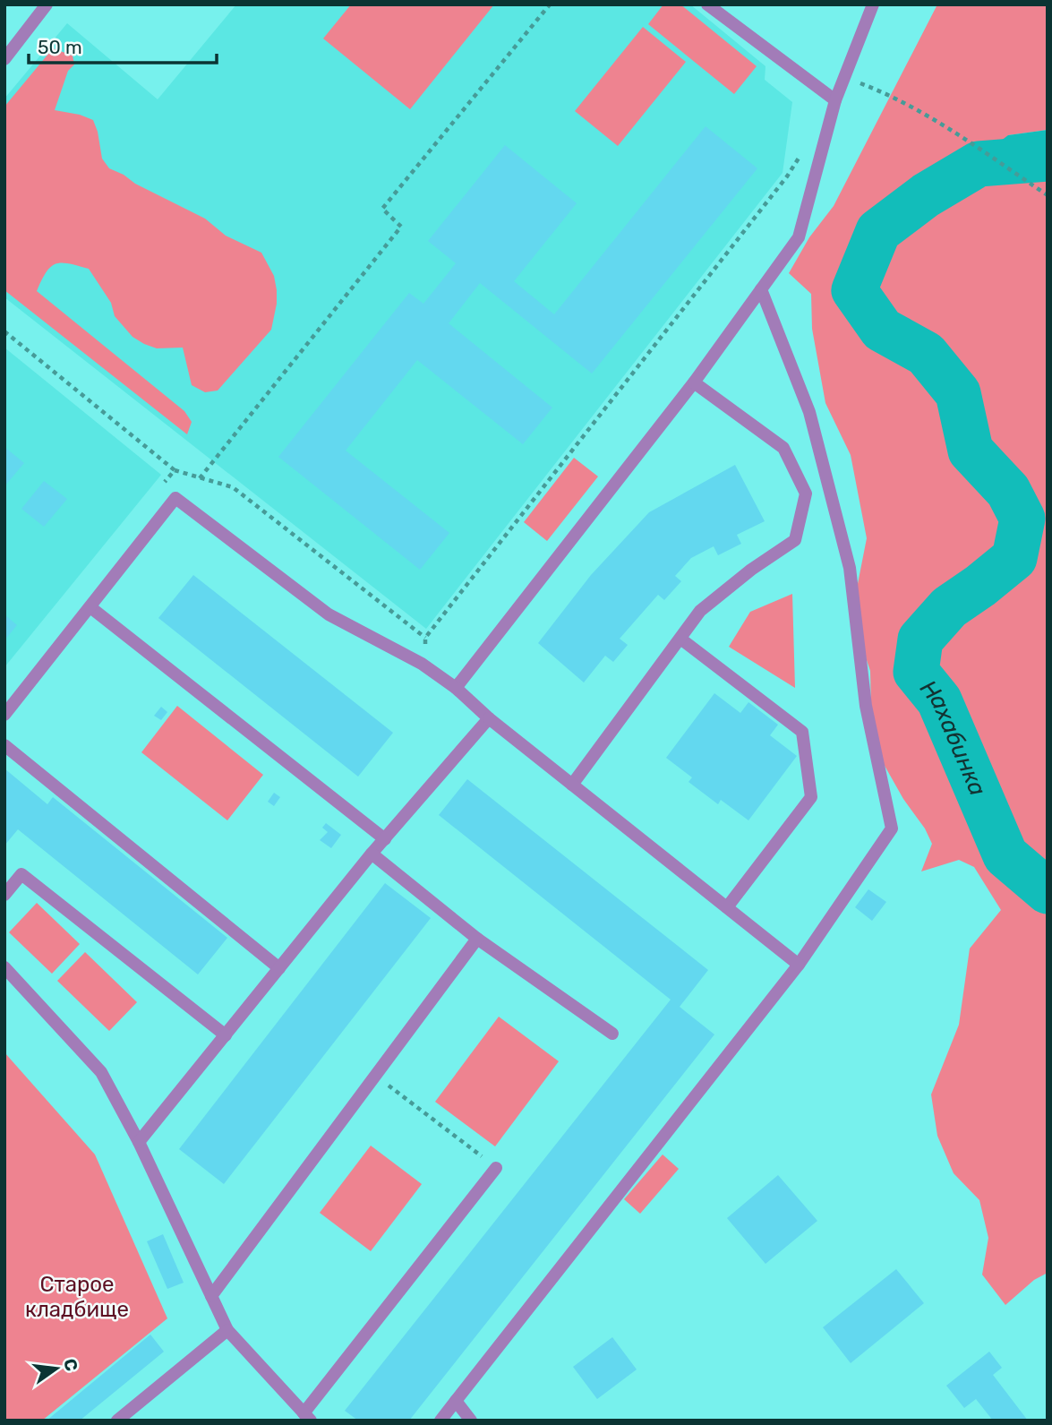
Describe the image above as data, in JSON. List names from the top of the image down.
{
  "water": ["Нахабинка"],
  "parks": ["Старое кладбище"],
  "scale_bar": "50 m",
  "north": "right"
}
